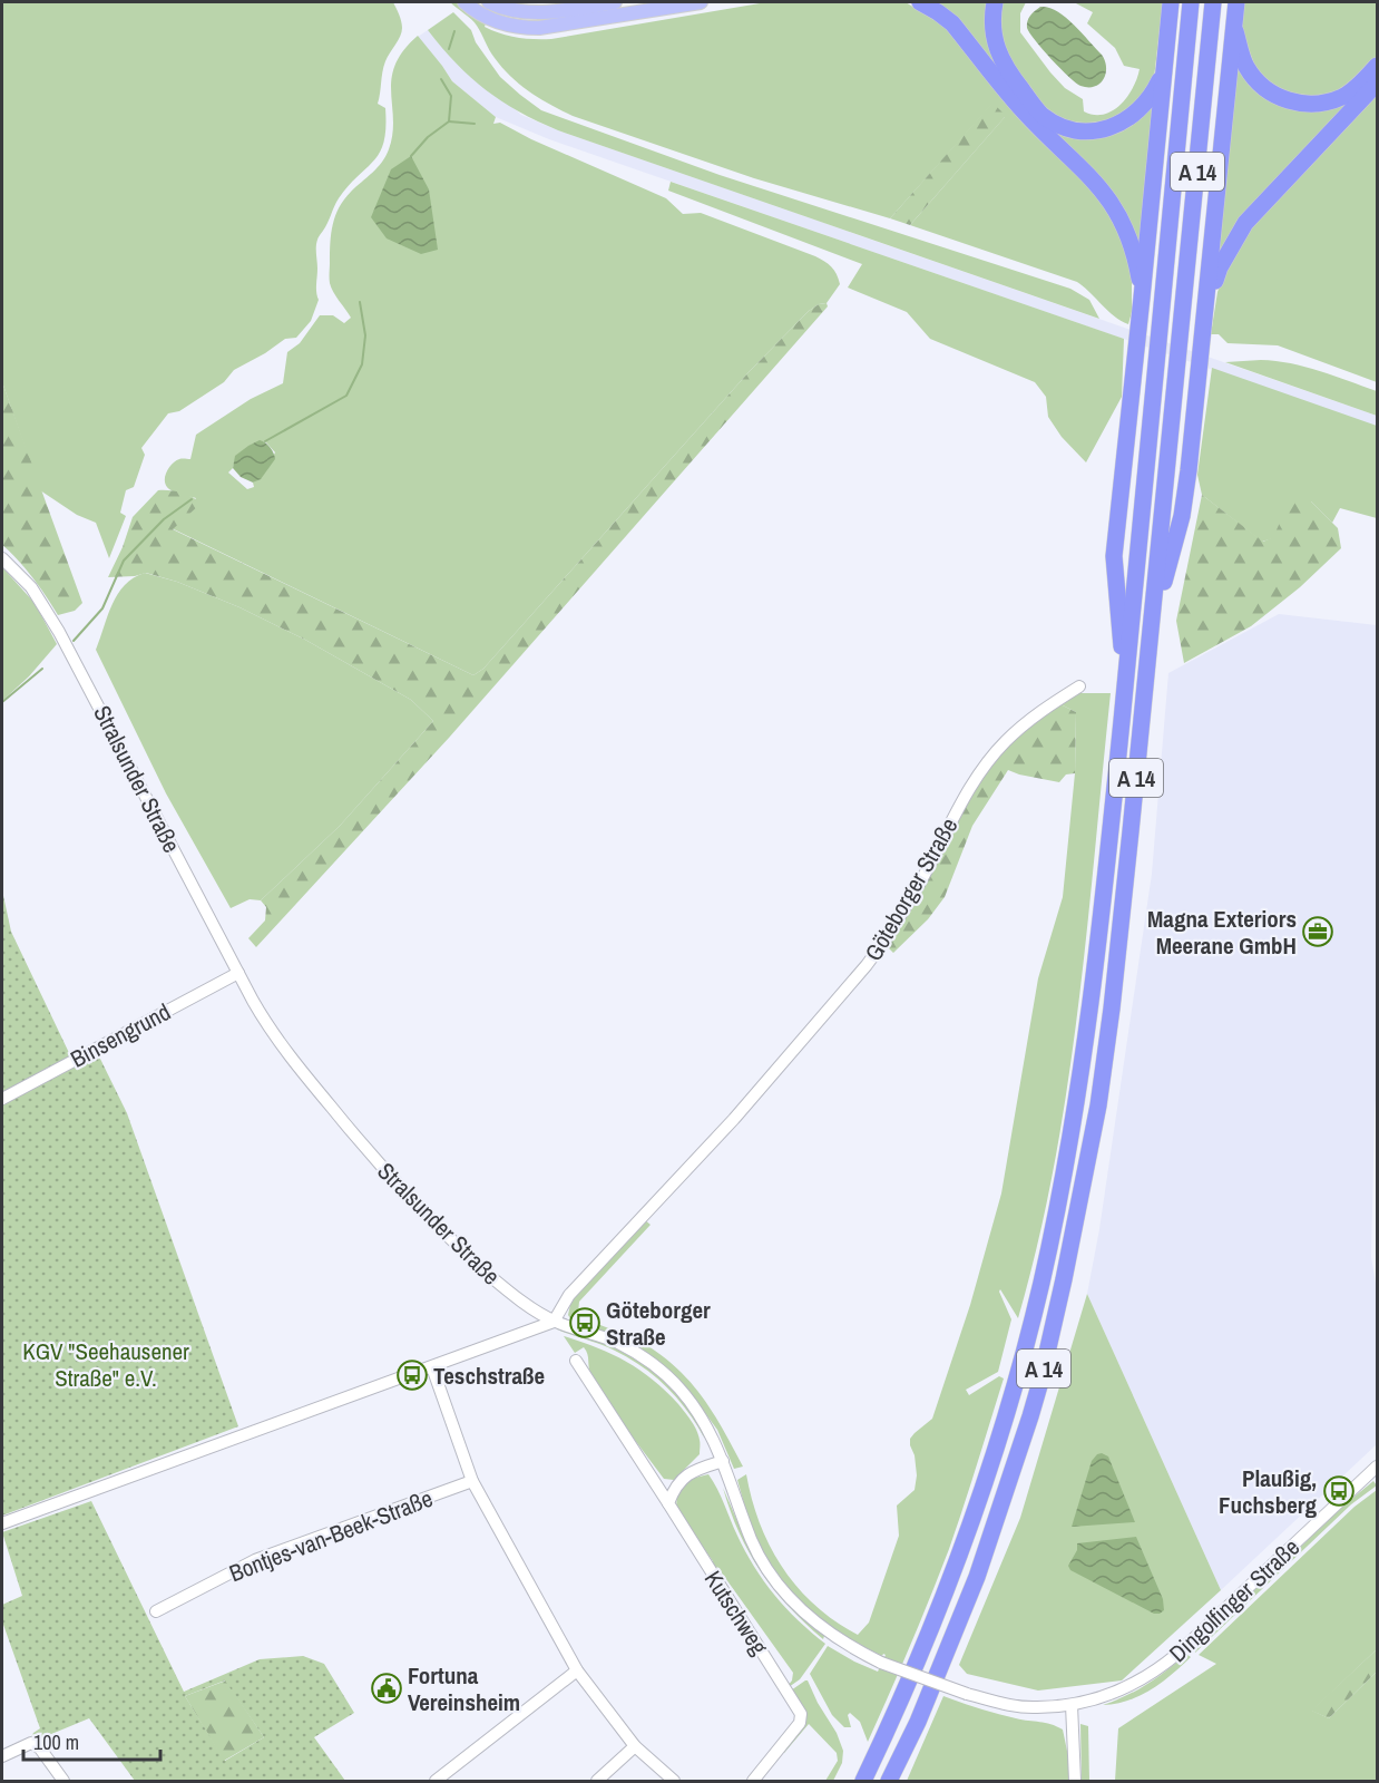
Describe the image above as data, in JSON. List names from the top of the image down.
{
  "streets": {
    "highway": ["A 14"],
    "street": [
      "Stralsunder Straße",
      "Göteborger Straße",
      "Binsengrund",
      "Bontjes-van-Beek-Straße",
      "Dingolfinger Straße",
      "Kutschweg"
    ]
  },
  "crossings": [
    ["Stralsunder Straße", "Göteborger Straße"],
    ["Stralsunder Straße", "Binsengrund"],
    ["Stralsunder Straße", "Dingolfinger Straße"]
  ],
  "parks": ["KGV \"Seehausener Straße\" e.V."],
  "places": {
    "office": ["Magna Exteriors Meerane GmbH"],
    "bus stop": ["Göteborger Straße", "Teschstraße", "Plaußig, Fuchsberg"],
    "public building": ["Fortuna Vereinsheim"]
  },
  "scale_bar": "100 m"
}
